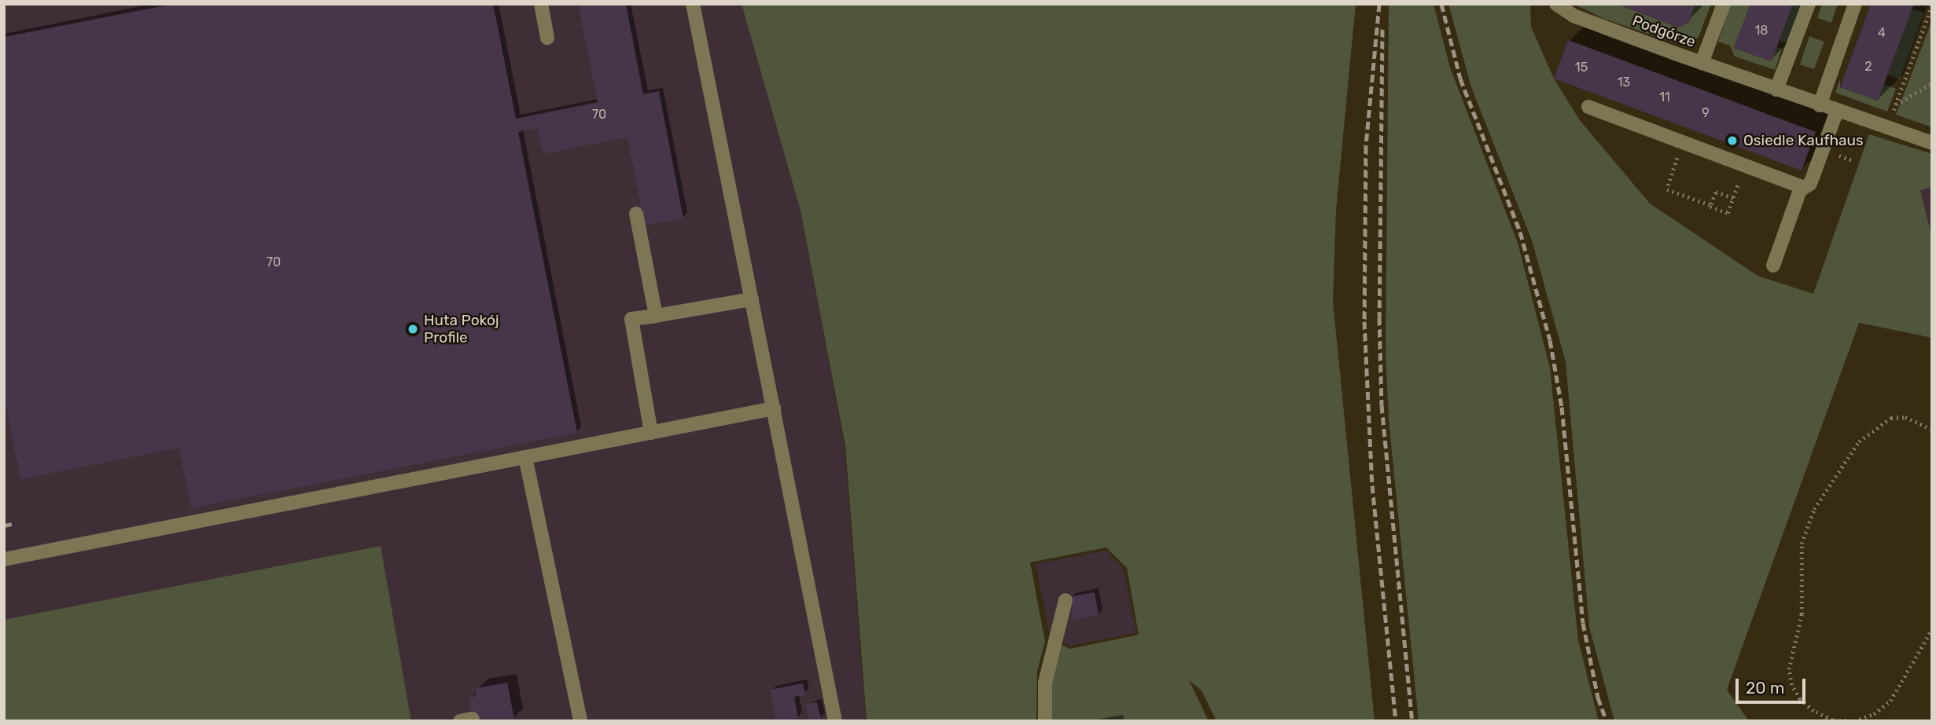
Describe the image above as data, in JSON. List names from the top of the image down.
{
  "streets": {
    "street": ["Podgórze"]
  },
  "places": ["Osiedle Kaufhaus", "Huta Pokój Profile"],
  "house_numbers": [
    "18",
    "4",
    "2",
    "15",
    "13",
    "11",
    "9",
    "70",
    "70"
  ],
  "scale_bar": "20 m"
}
